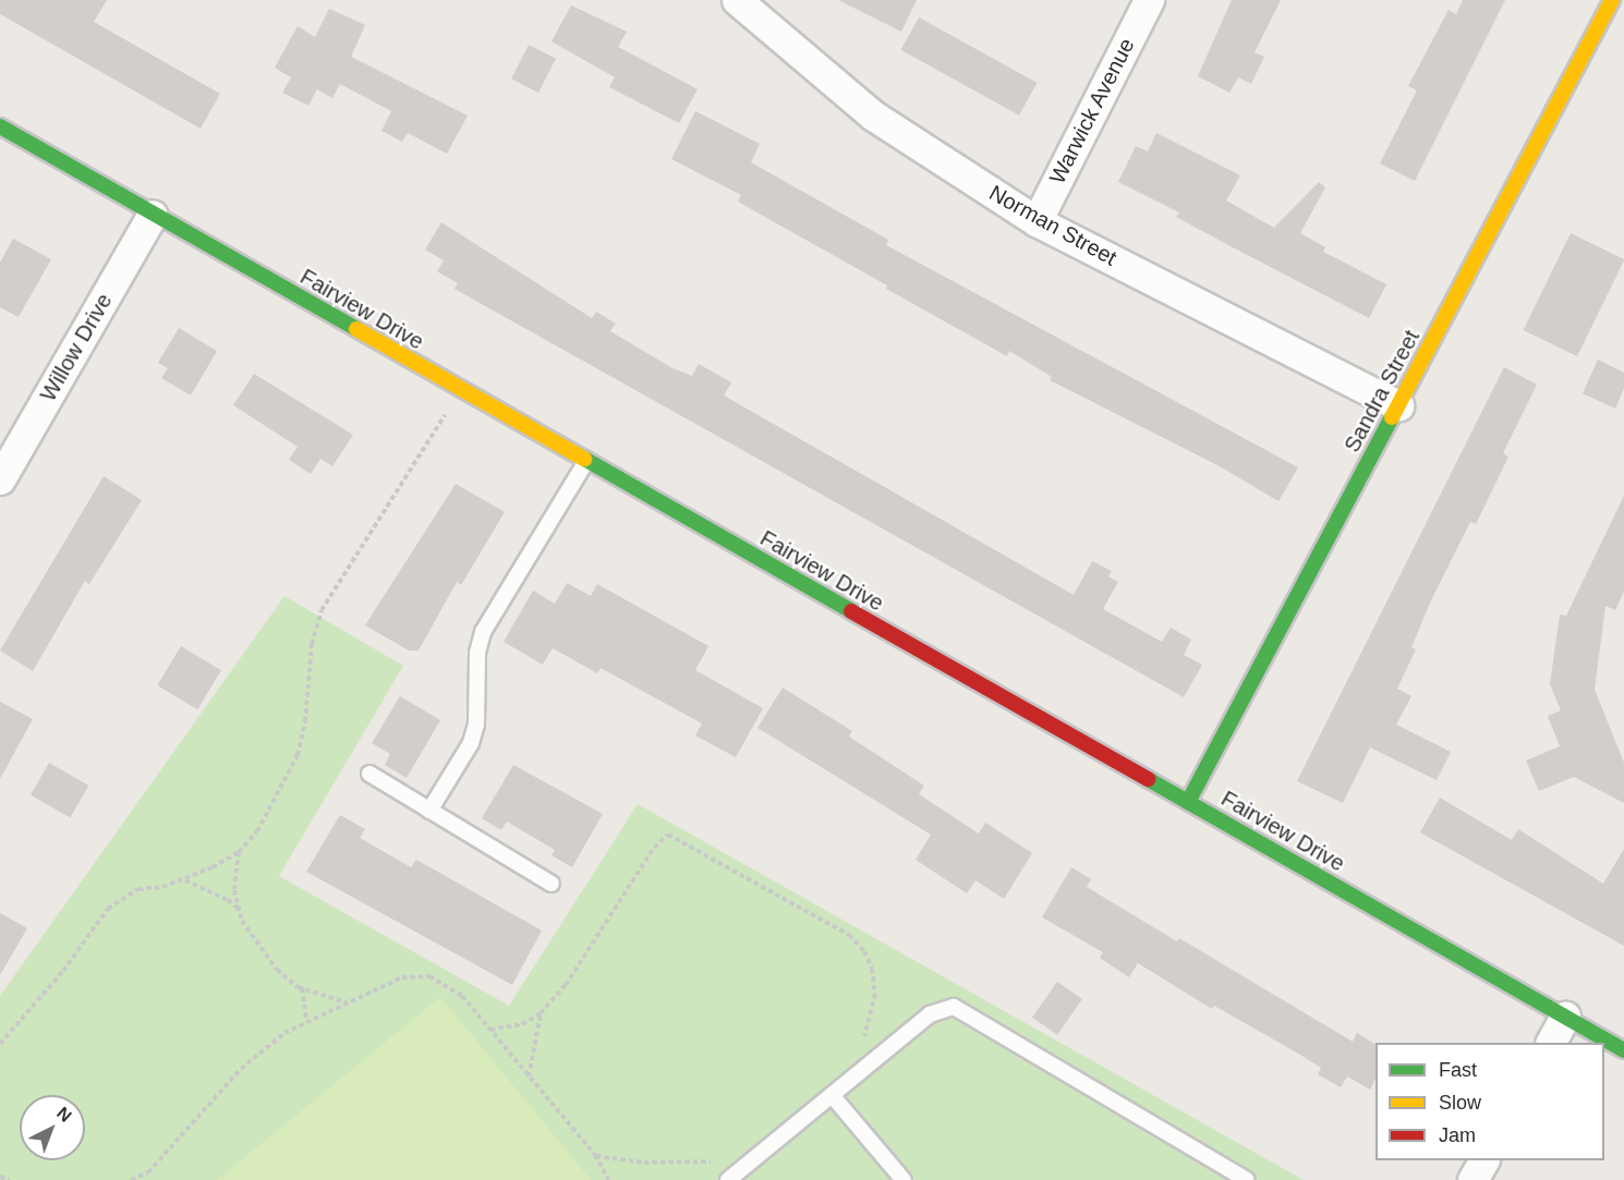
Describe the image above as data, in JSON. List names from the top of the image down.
{
  "streets": {
    "main road": ["Fairview Drive", "Sandra Street"],
    "street": ["Warwick Avenue", "Norman Street", "Willow Drive"]
  },
  "crossings": [
    ["Warwick Avenue", "Norman Street"],
    ["Norman Street", "Sandra Street"],
    ["Fairview Drive", "Willow Drive"],
    ["Fairview Drive", "Sandra Street"]
  ],
  "legend": ["Fast", "Slow", "Jam"],
  "north": "top right"
}
